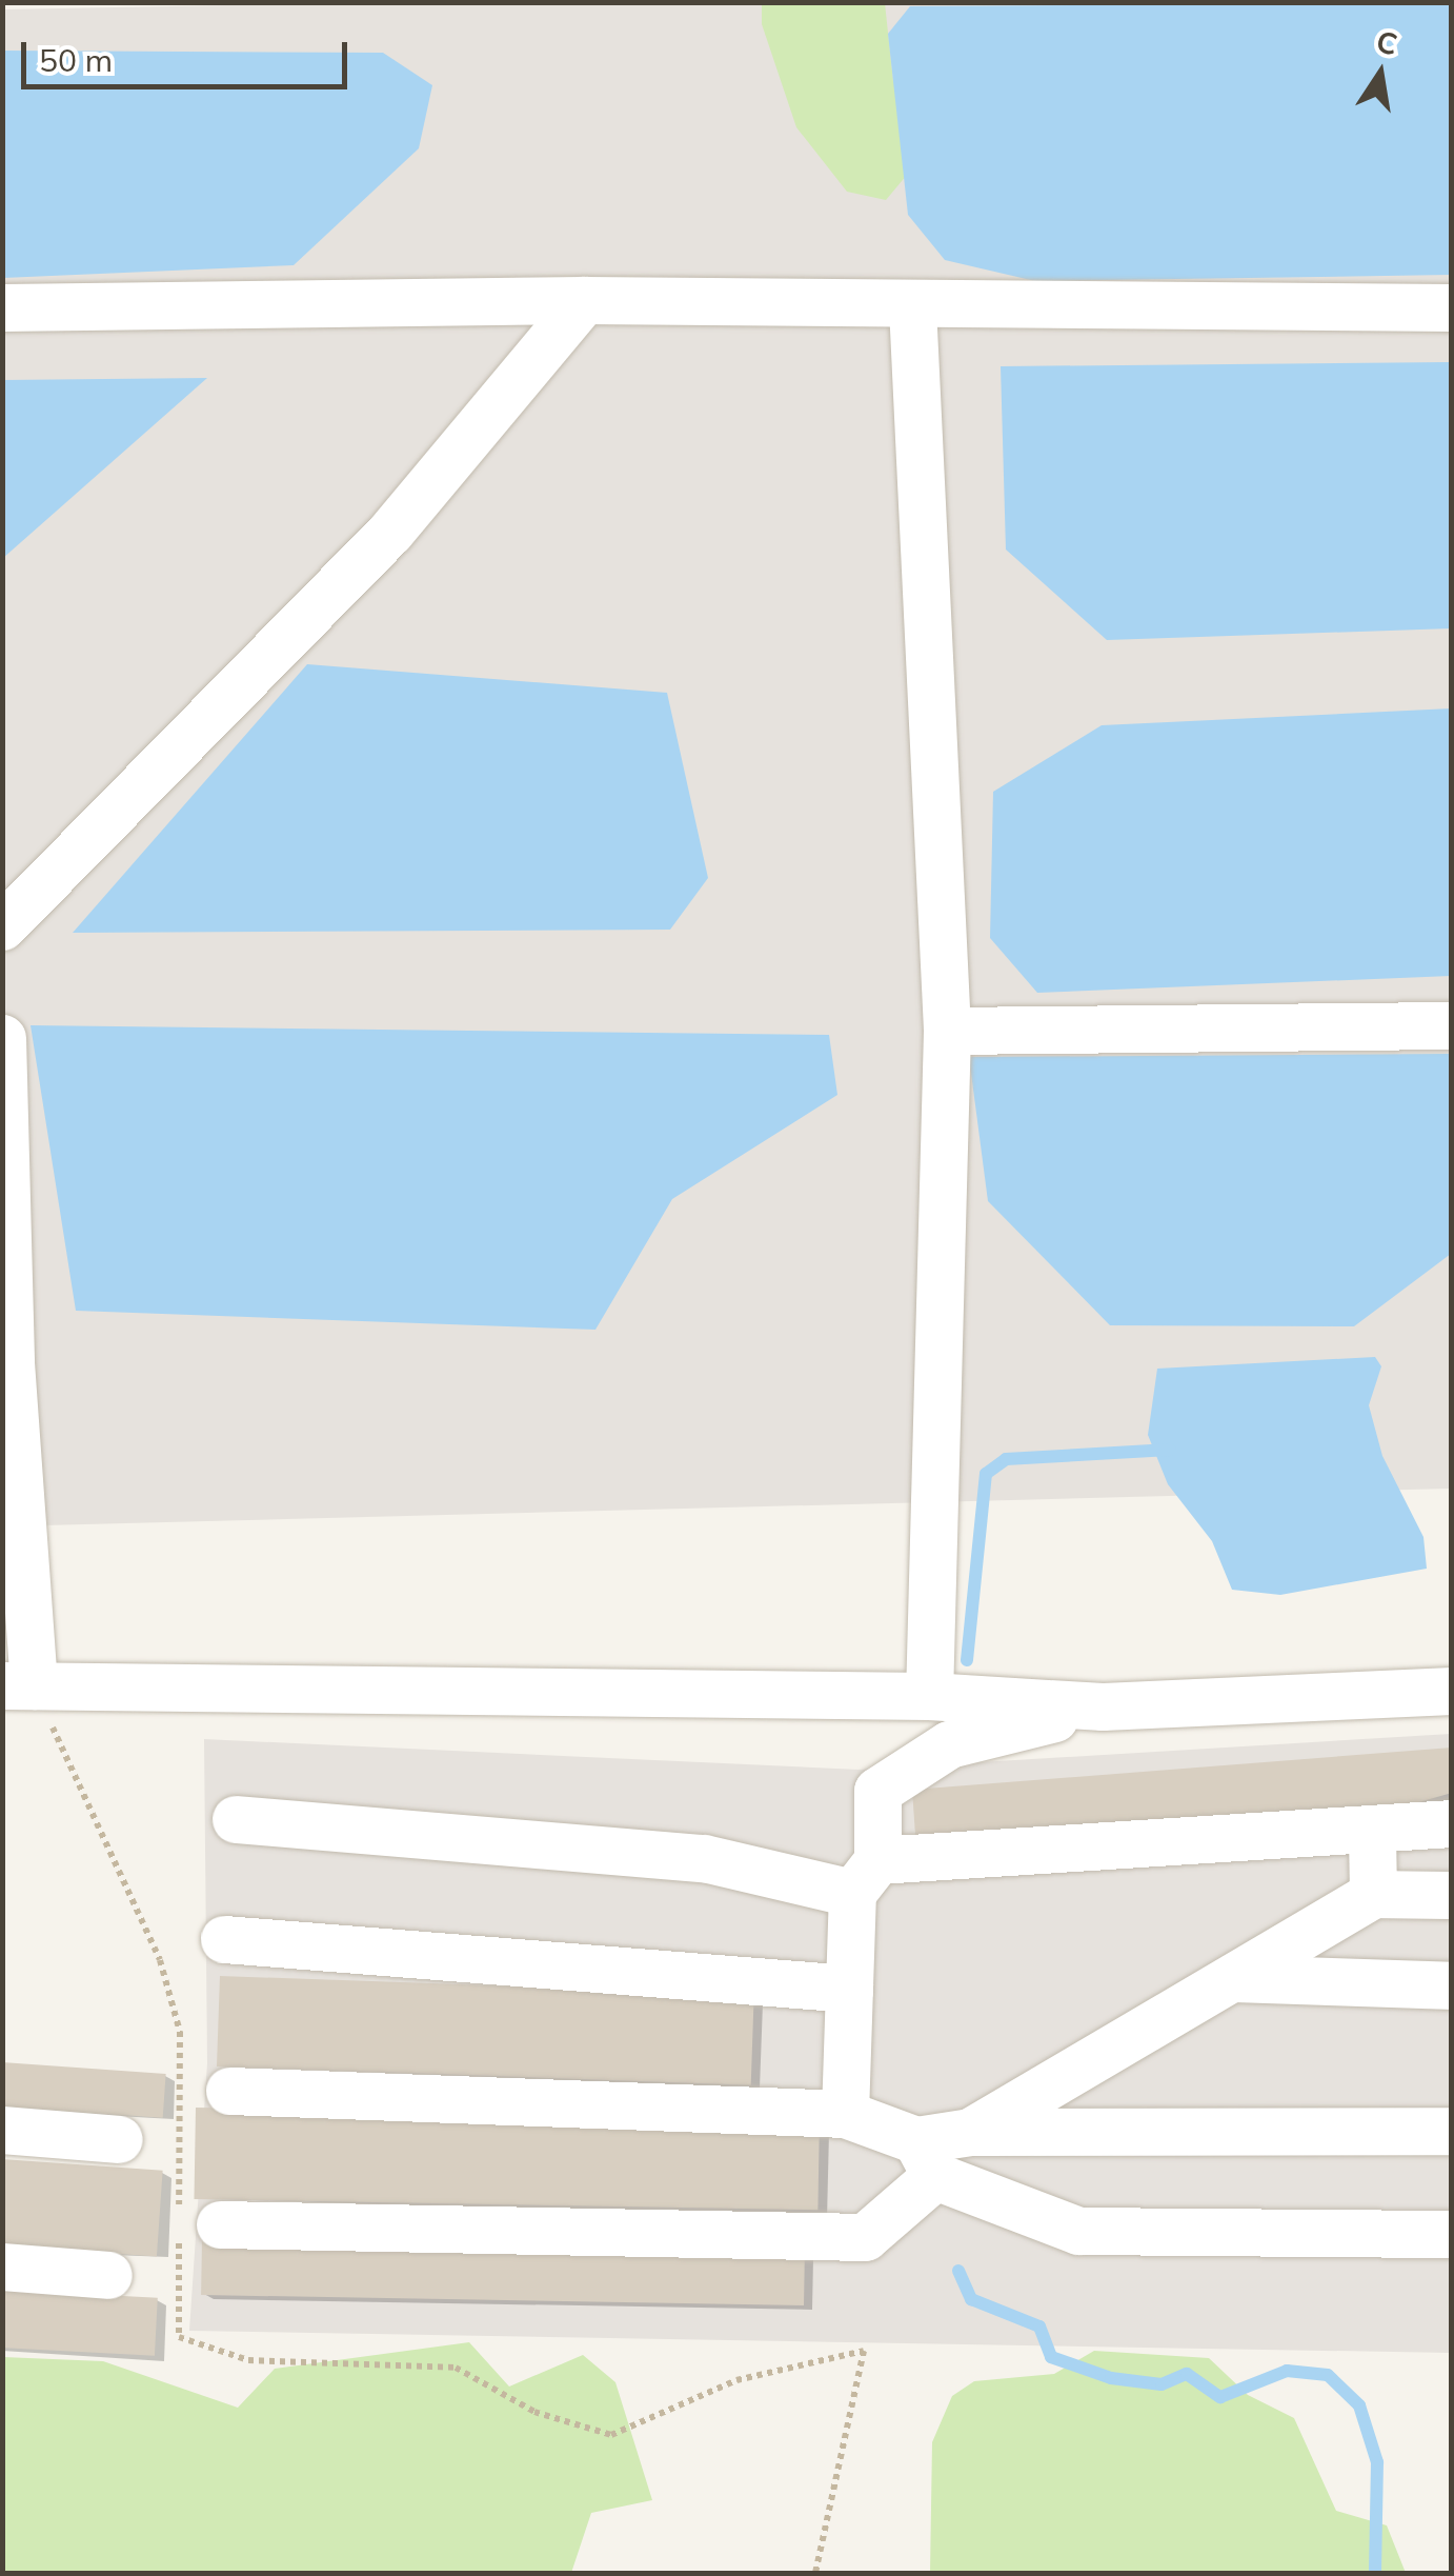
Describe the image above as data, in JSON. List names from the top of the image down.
{
  "scale_bar": "50 m",
  "north": "top"
}
